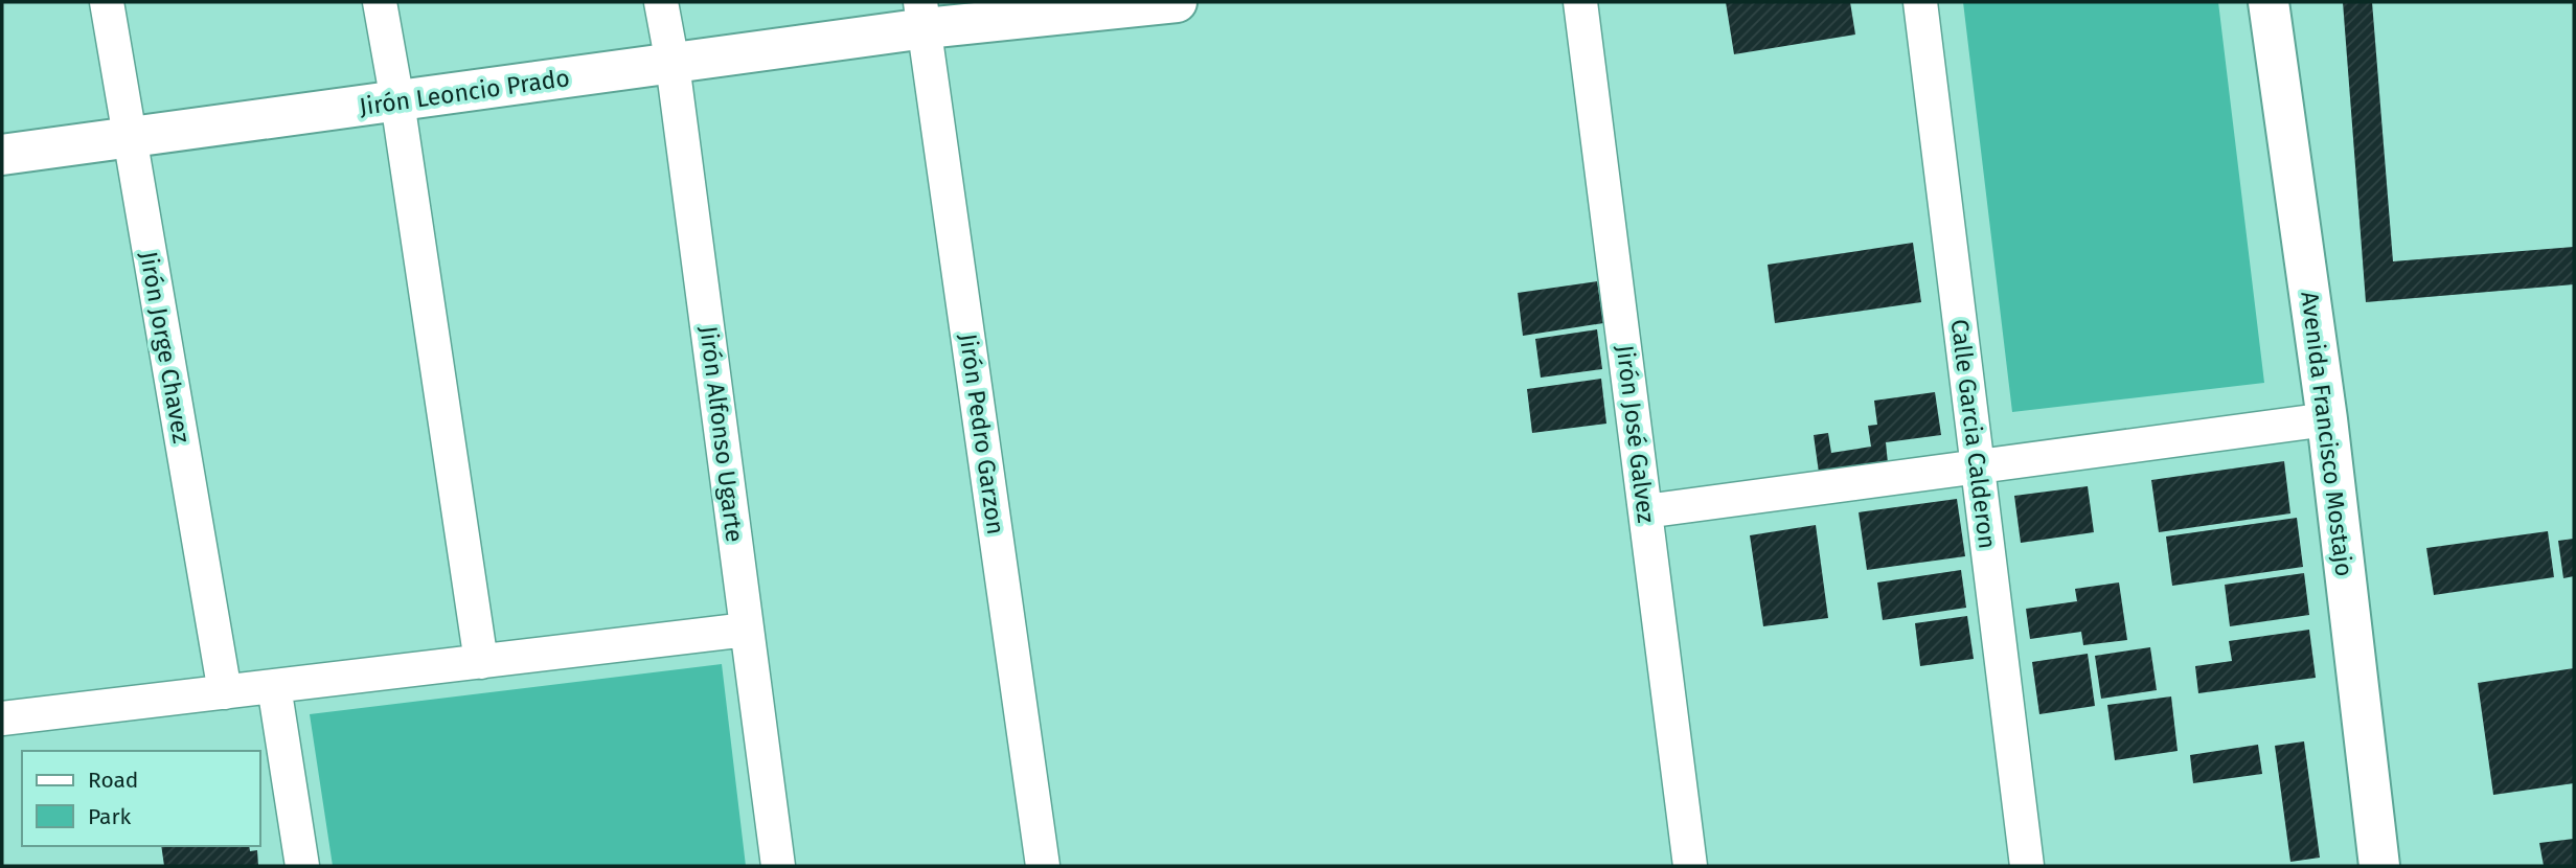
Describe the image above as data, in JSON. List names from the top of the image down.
{
  "streets": {
    "street": [
      "Jirón Leoncio Prado",
      "Jirón Jorge Chavez",
      "Jirón Alfonso Ugarte",
      "Jirón Pedro Garzon",
      "Jirón José Galvez",
      "Calle Garcia Calderon",
      "Avenida Francisco Mostajo"
    ]
  },
  "crossings": [
    ["Jirón Leoncio Prado", "Jirón Jorge Chavez"],
    ["Jirón Leoncio Prado", "Jirón Alfonso Ugarte"],
    ["Jirón Leoncio Prado", "Jirón Pedro Garzon"]
  ],
  "legend": ["Road", "Park"]
}
